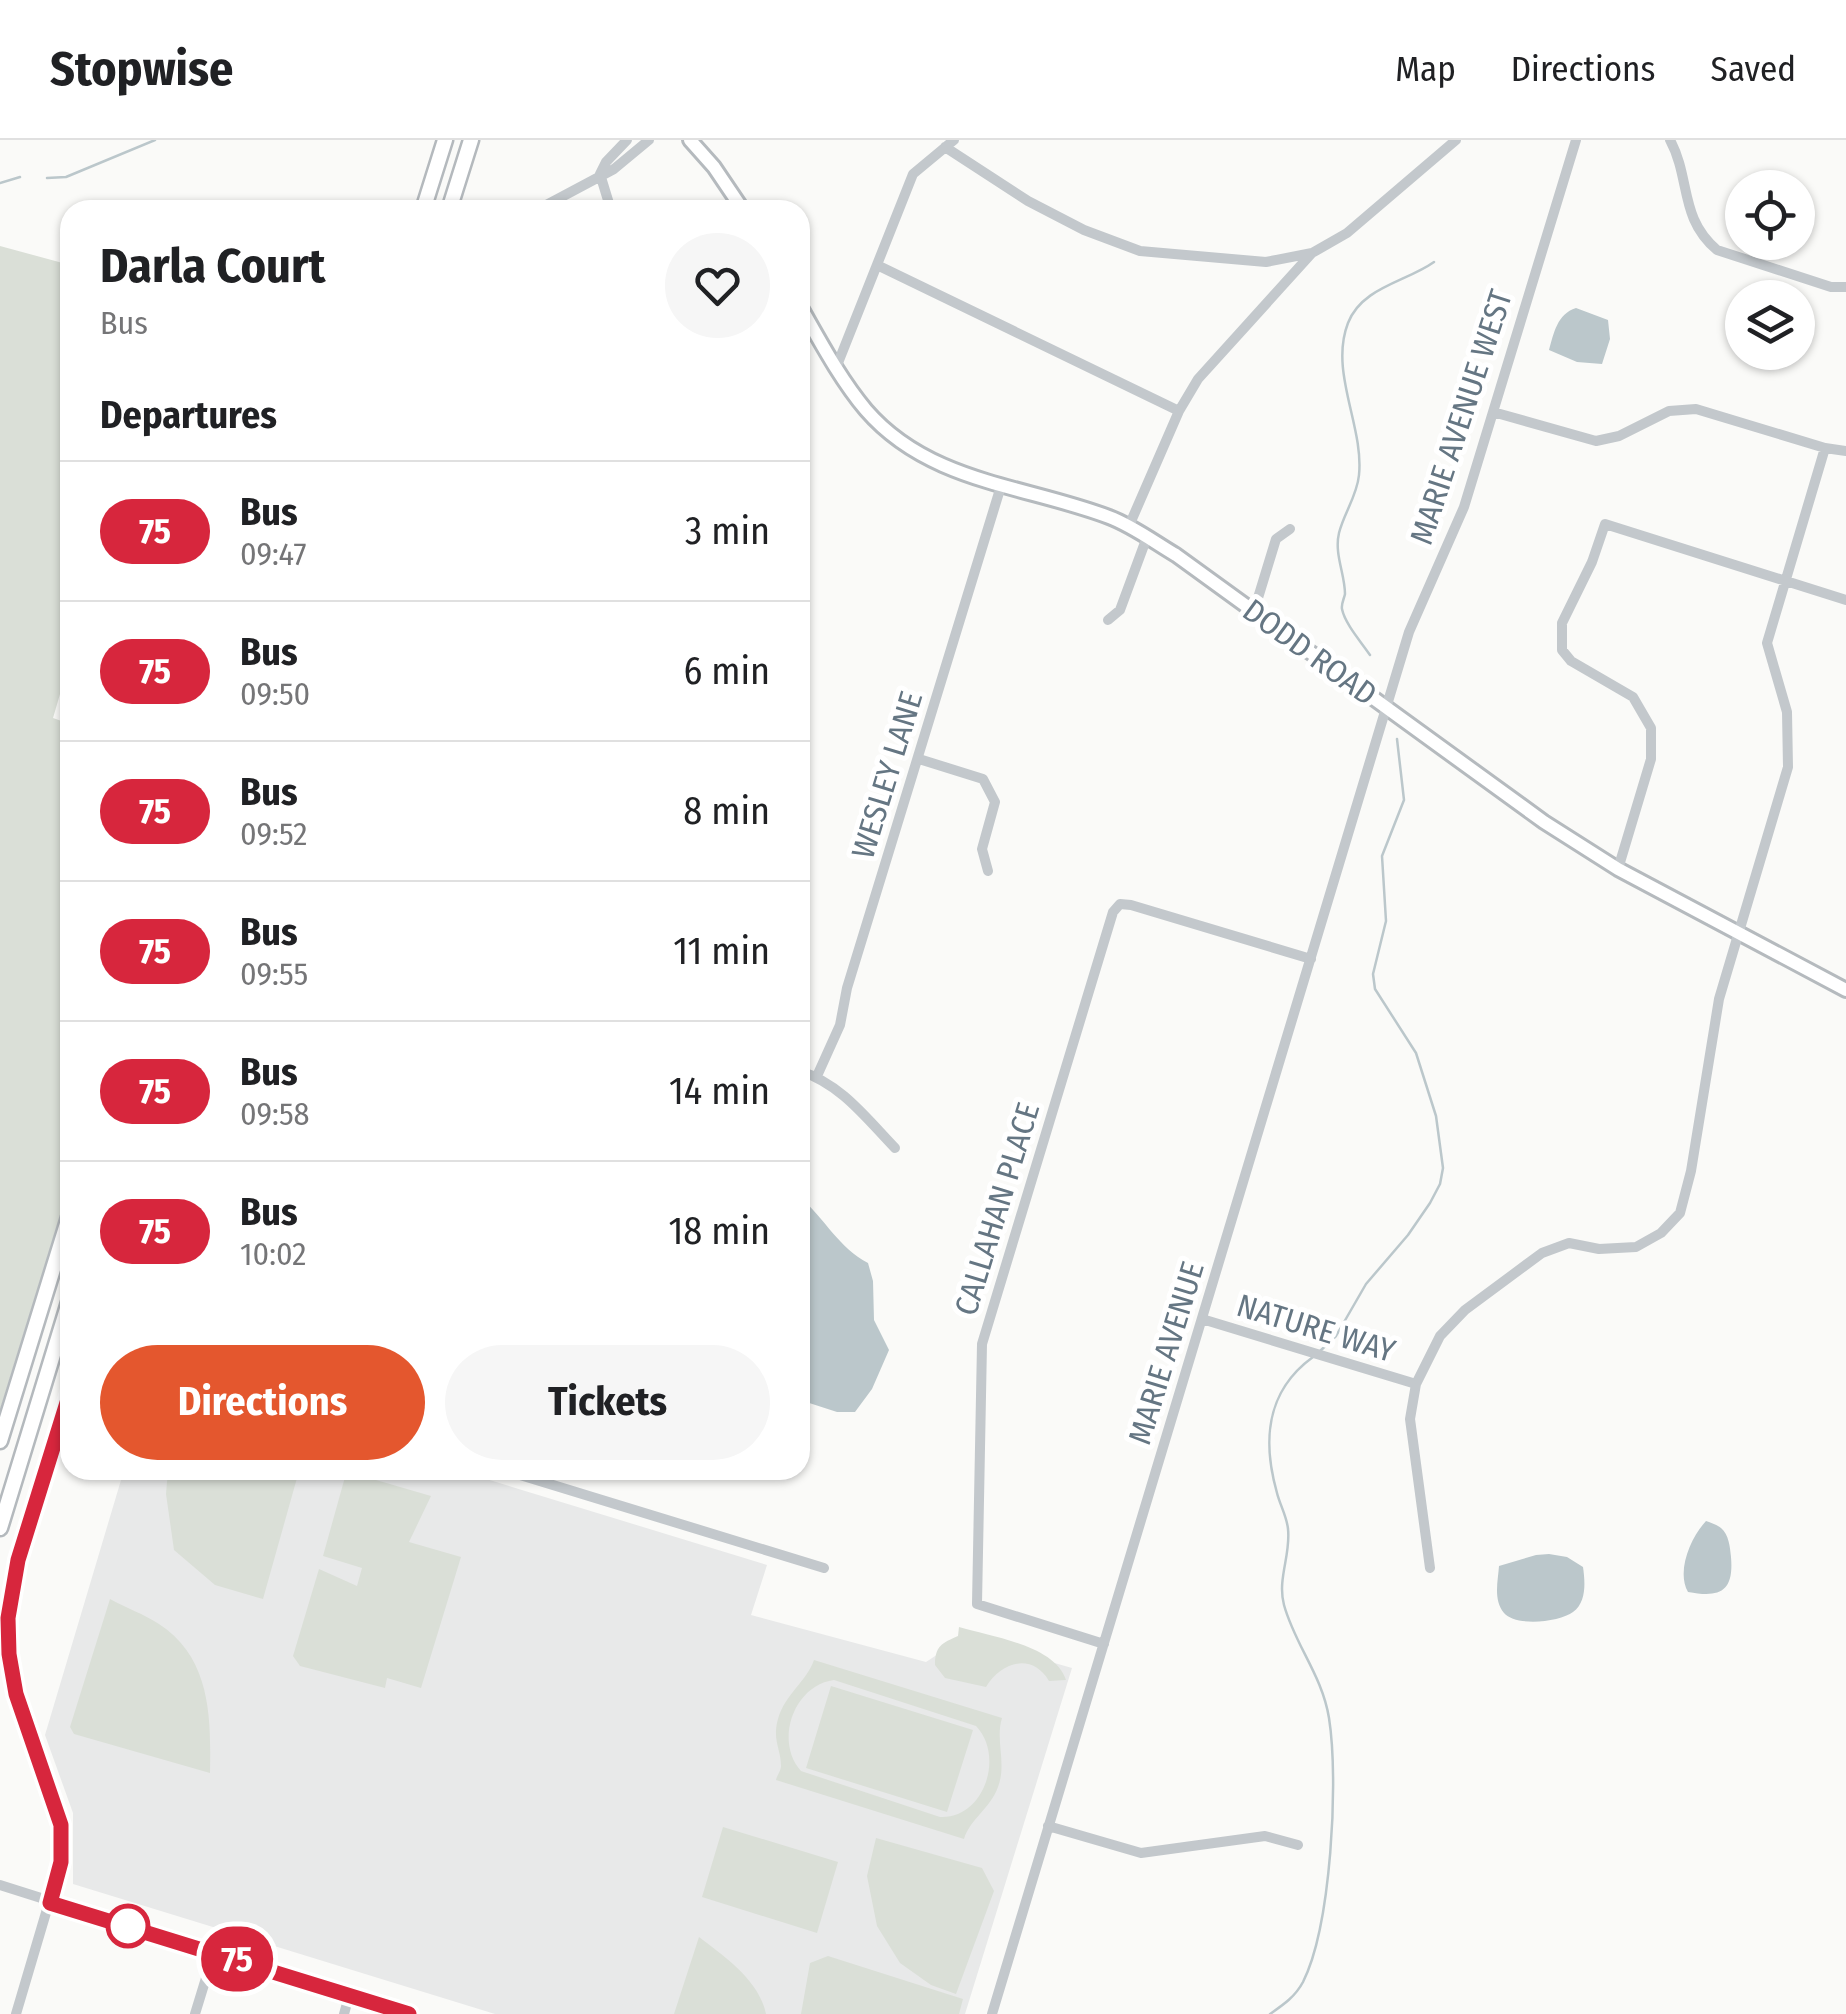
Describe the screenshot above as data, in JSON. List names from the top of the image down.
{
  "streets": {
    "main road": ["DODD ROAD"],
    "street": [
      "MARIE AVENUE WEST",
      "WESLEY LANE",
      "CALLAHAN PLACE",
      "NATURE WAY",
      "MARIE AVENUE"
    ]
  },
  "crossings": [
    ["MARIE AVENUE WEST", "DODD ROAD"],
    ["MARIE AVENUE WEST", "MARIE AVENUE"],
    ["DODD ROAD", "WESLEY LANE"],
    ["DODD ROAD", "MARIE AVENUE"],
    ["CALLAHAN PLACE", "MARIE AVENUE"],
    ["NATURE WAY", "MARIE AVENUE"]
  ],
  "lines": ["bus line 75"],
  "page": {
    "header": "Stopwise",
    "nav": ["Map", "Directions", "Saved"],
    "on_map": "75",
    "heading": [
      ["Darla Court", "Bus"],
      "Departures"
    ],
    "list": [
      {
        "mark": "75",
        "name": "Bus",
        "note": "09:47",
        "value": "3 min"
      },
      {
        "mark": "75",
        "name": "Bus",
        "note": "09:50",
        "value": "6 min"
      },
      {
        "mark": "75",
        "name": "Bus",
        "note": "09:52",
        "value": "8 min"
      },
      {
        "mark": "75",
        "name": "Bus",
        "note": "09:55",
        "value": "11 min"
      },
      {
        "mark": "75",
        "name": "Bus",
        "note": "09:58",
        "value": "14 min"
      },
      {
        "mark": "75",
        "name": "Bus",
        "note": "10:02",
        "value": "18 min"
      }
    ],
    "buttons": ["Directions", "Tickets"]
  }
}
